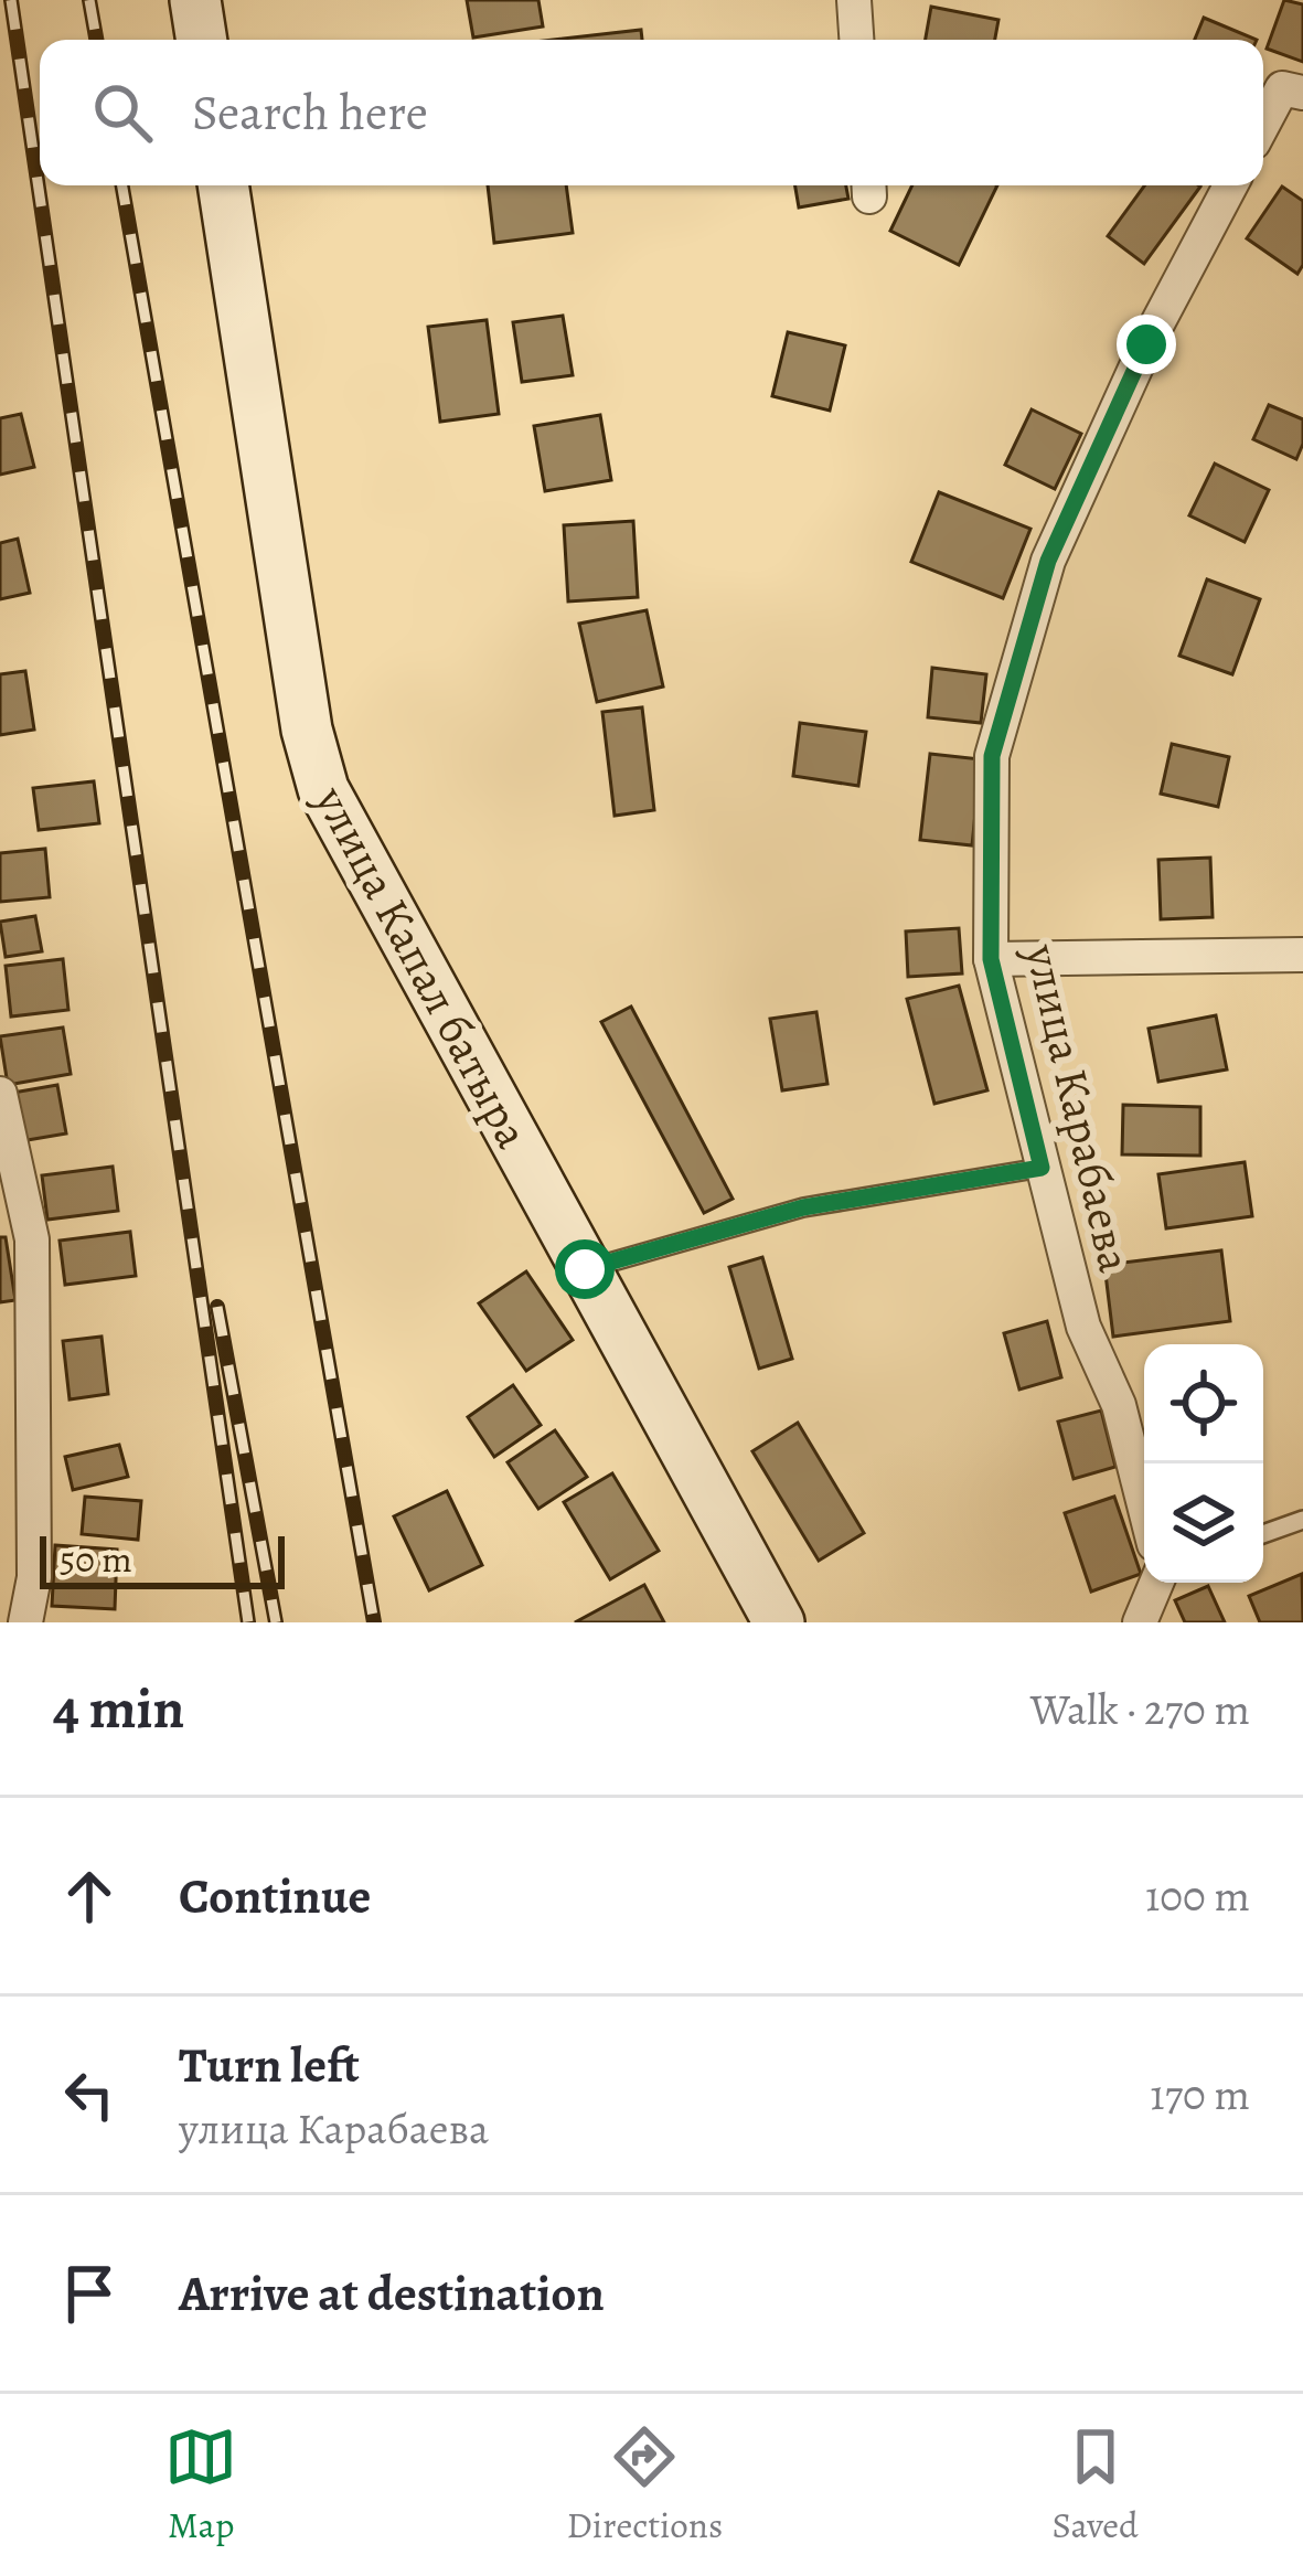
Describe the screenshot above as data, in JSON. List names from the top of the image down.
{
  "streets": {
    "main road": ["улица Капал батыра"],
    "street": ["улица Карабаева"]
  },
  "scale_bar": "50 m",
  "page": {
    "search": "Search here",
    "scale": "50 m",
    "heading": ["4 min", "Walk · 270 m"],
    "list": [
      ["Continue", "100 m"],
      ["Turn left", "улица Карабаева", "170 m"],
      "Arrive at destination"
    ],
    "nav": ["Map", "Directions", "Saved"]
  }
}
